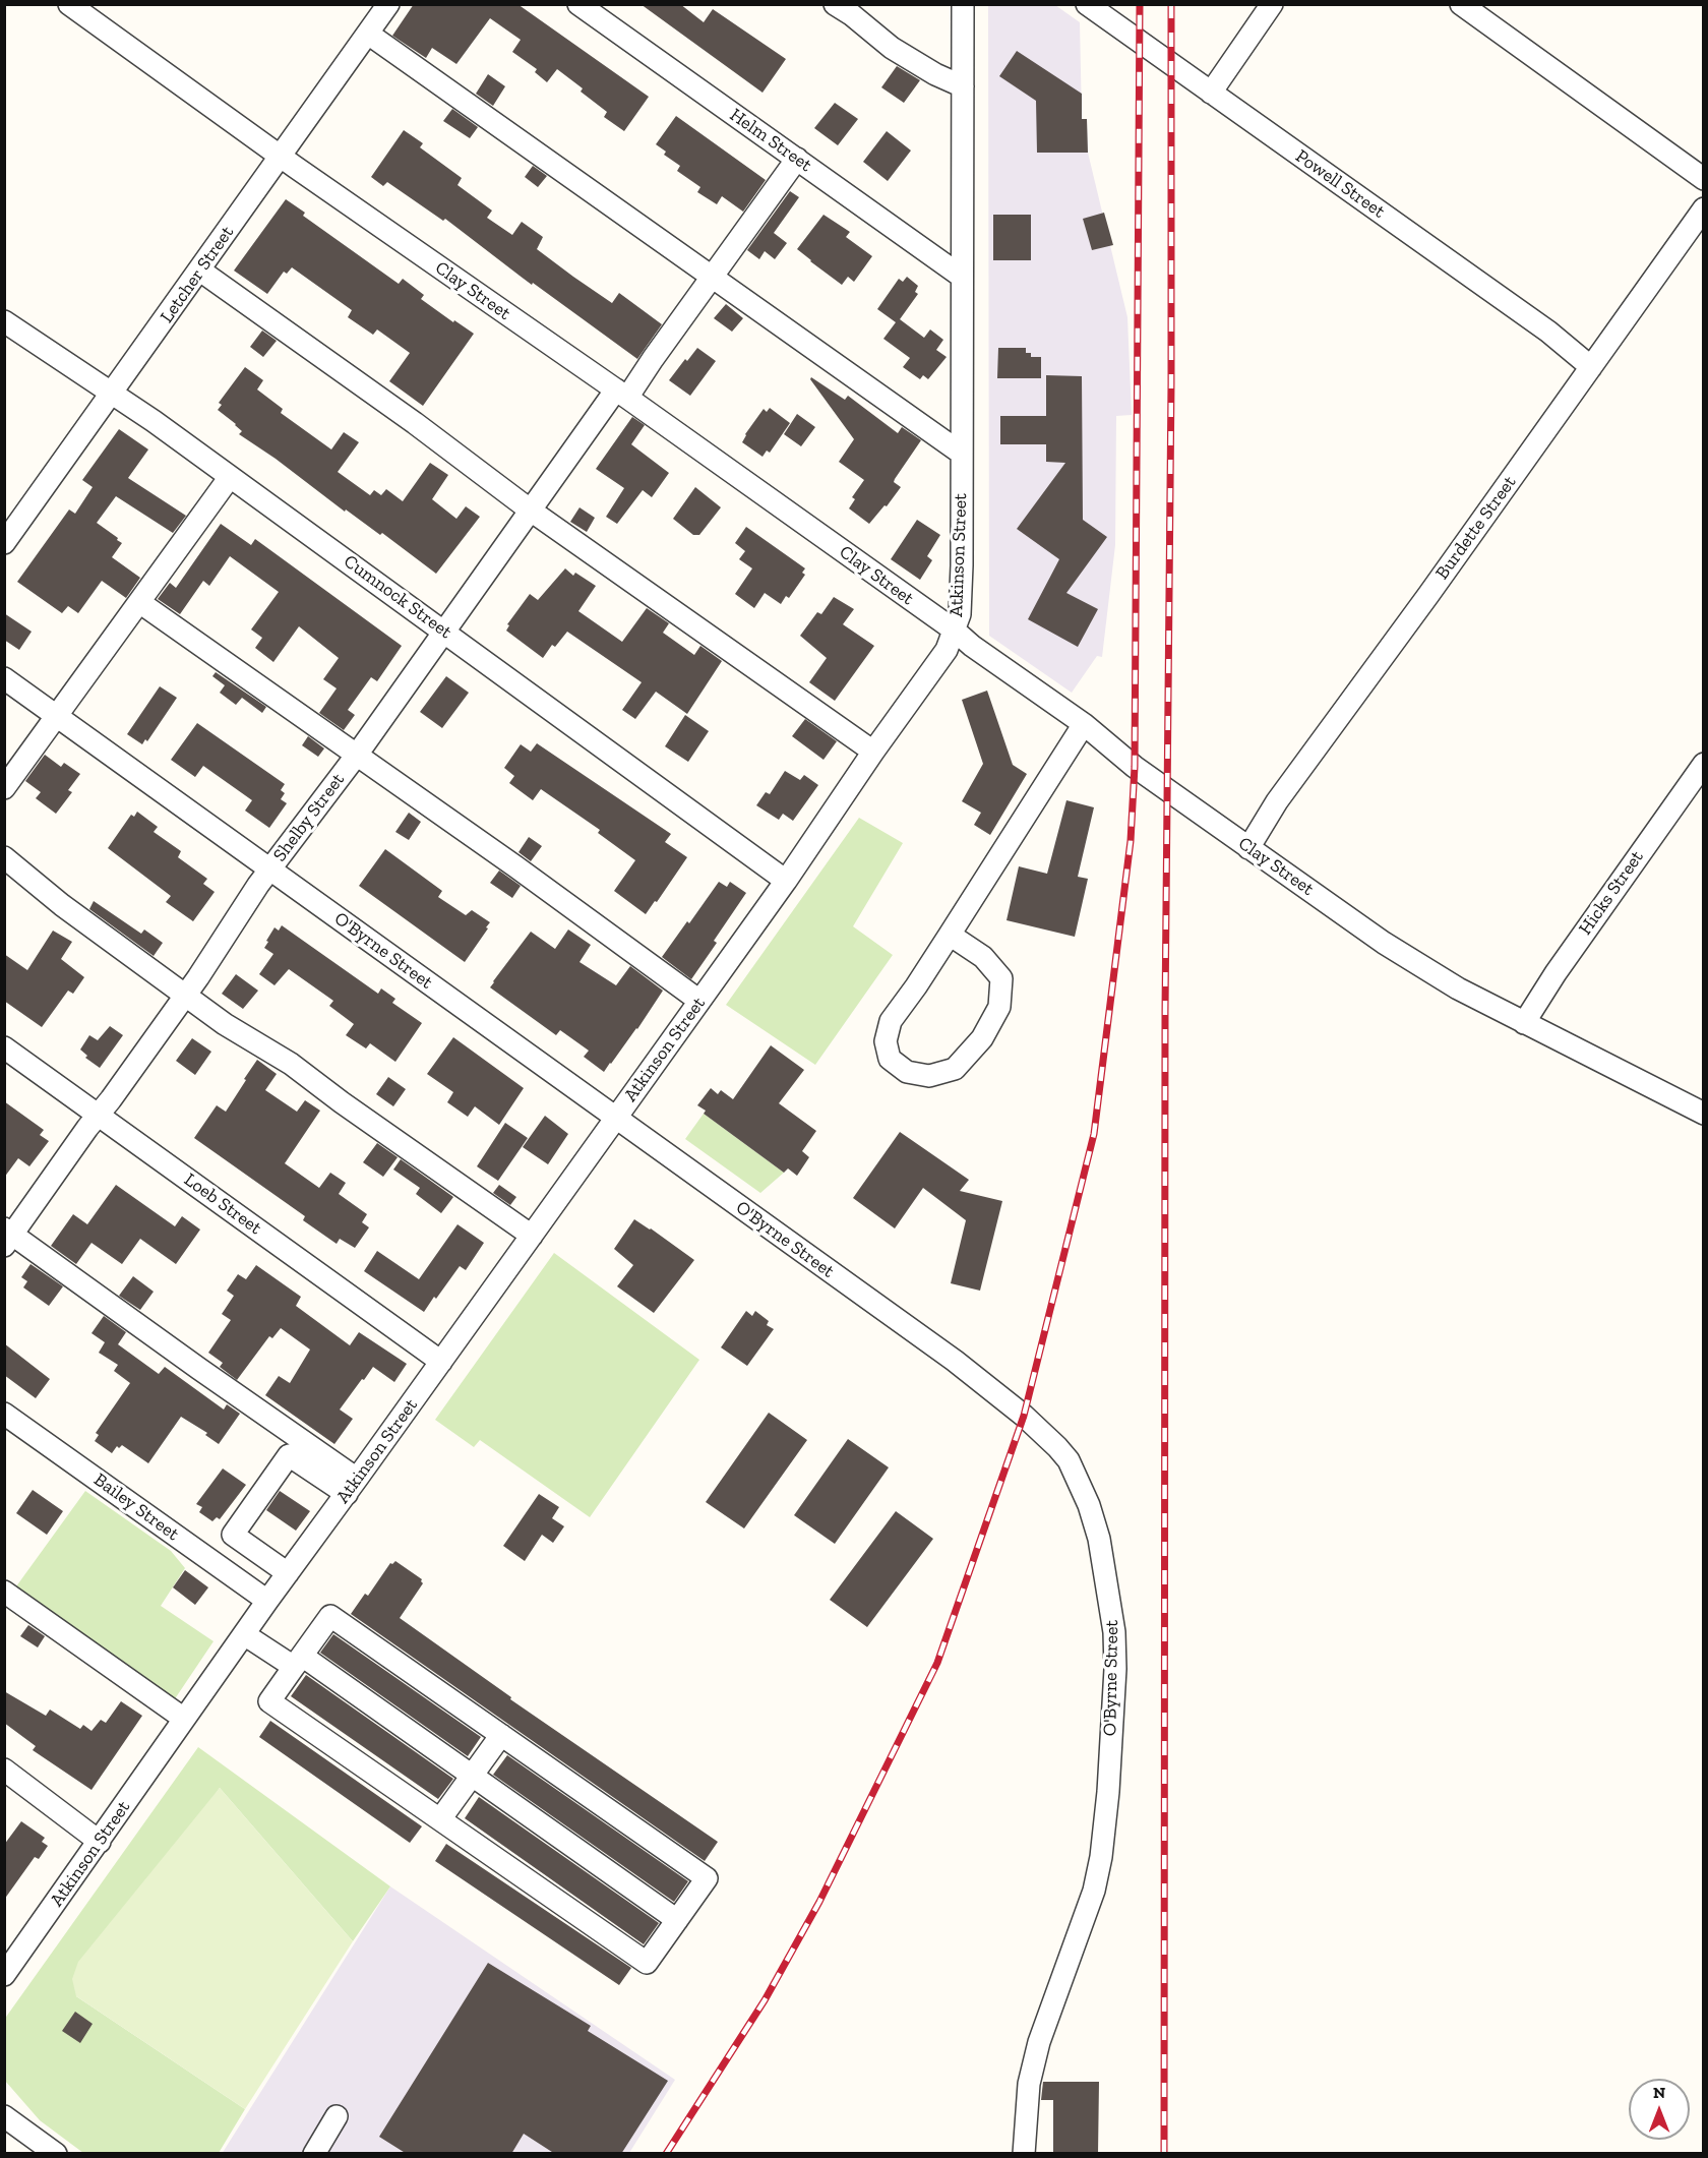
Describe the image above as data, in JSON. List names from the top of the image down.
{
  "streets": {
    "street": [
      "Helm Street",
      "Powell Street",
      "Letcher Street",
      "Clay Street",
      "Burdette Street",
      "Atkinson Street",
      "Cumnock Street",
      "Shelby Street",
      "Hicks Street",
      "O'Byrne Street",
      "Loeb Street",
      "Bailey Street"
    ]
  },
  "crossings": [
    ["Helm Street", "Atkinson Street"],
    ["Helm Street", "Shelby Street"],
    ["Powell Street", "Burdette Street"],
    ["Letcher Street", "Clay Street"],
    ["Letcher Street", "Cumnock Street"],
    ["Clay Street", "Burdette Street"],
    ["Clay Street", "Atkinson Street"],
    ["Clay Street", "Shelby Street"],
    ["Clay Street", "Hicks Street"],
    ["Atkinson Street", "Cumnock Street"],
    ["Atkinson Street", "O'Byrne Street"],
    ["Atkinson Street", "Loeb Street"],
    ["Atkinson Street", "Bailey Street"],
    ["Cumnock Street", "Shelby Street"],
    ["Shelby Street", "O'Byrne Street"],
    ["Shelby Street", "Loeb Street"]
  ],
  "north": "top"
}
